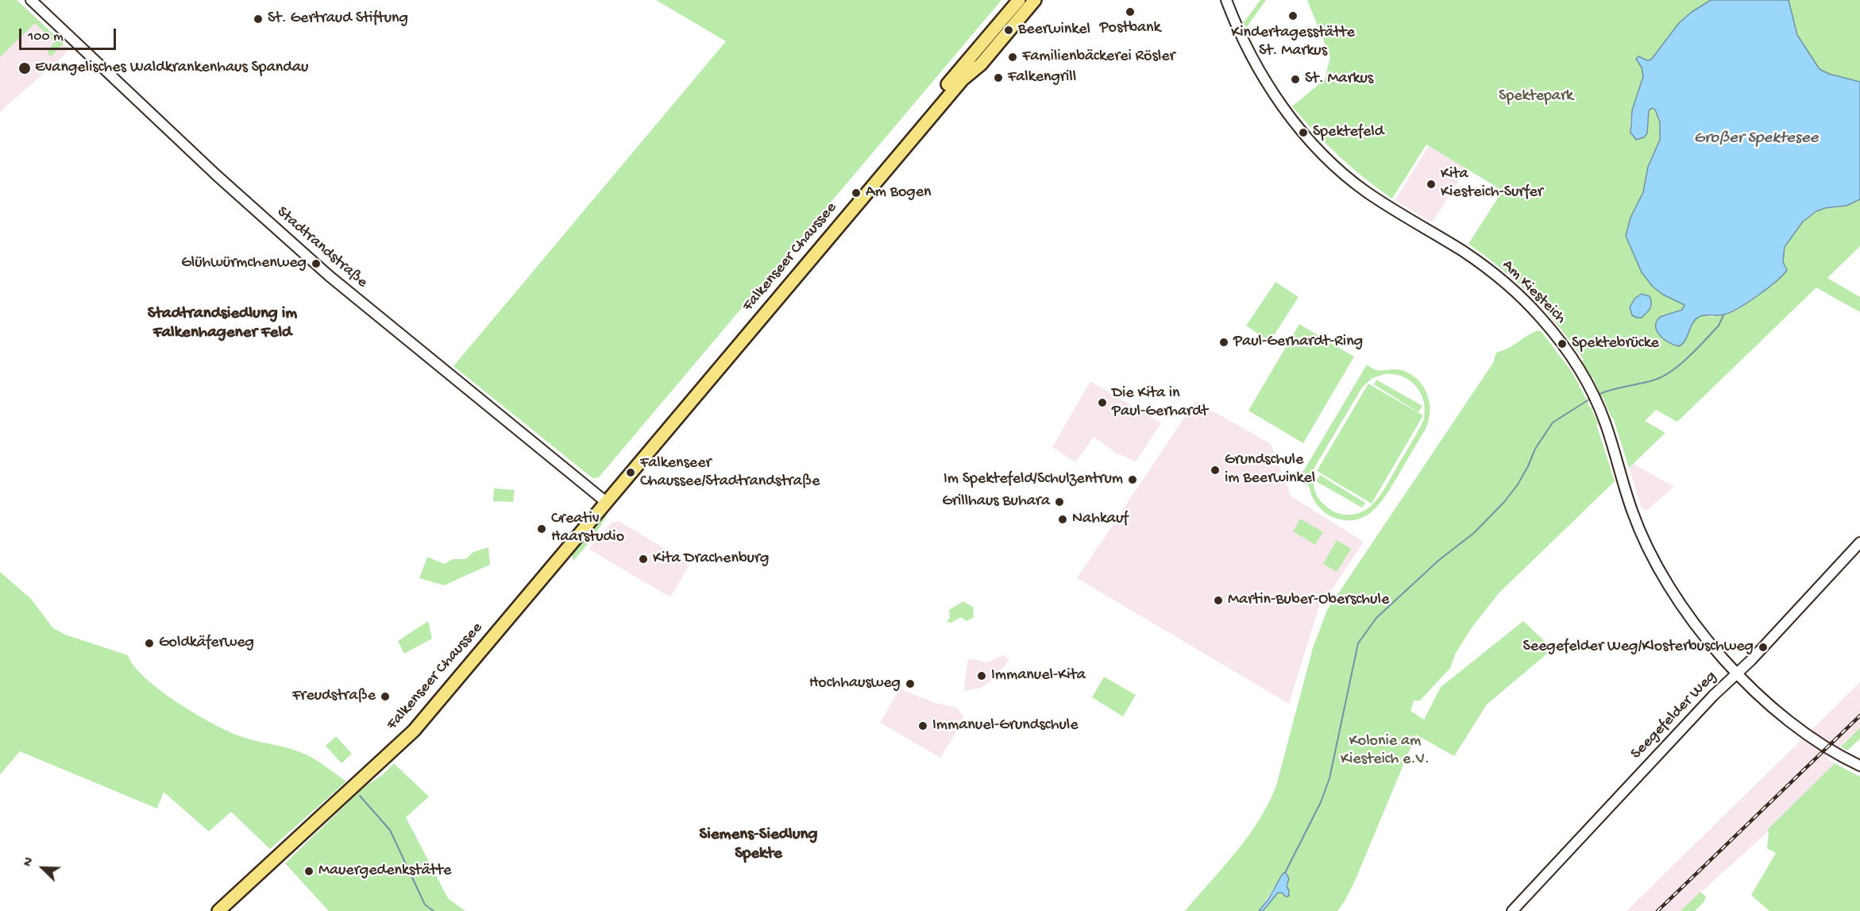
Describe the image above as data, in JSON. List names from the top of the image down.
{
  "streets": {
    "main road": ["Falkenseer Chaussee"],
    "street": ["Stadtrandstraße", "Am Kiesteich", "Seegefelder Weg"]
  },
  "crossings": [
    ["Stadtrandstraße", "Falkenseer Chaussee"],
    ["Am Kiesteich", "Seegefelder Weg"]
  ],
  "districts": ["Stadtrandsiedlung im Falkenhagener Feld", "Siemens-Siedlung Spekte"],
  "water": ["Großer Spektesee"],
  "parks": ["Spektepark", "Kolonie am Kiesteich e.V."],
  "places": [
    "Postbank",
    "Kindertagesstätte St. Markus",
    "St. Gertraud Stiftung",
    "Beerwinkel",
    "Familienbäckerei Rösler",
    "Evangelisches Waldkrankenhaus Spandau",
    "Falkengrill",
    "St. Markus",
    "Spektefeld",
    "Kita Kiesteich-Surfer",
    "Am Bogen",
    "Glühwürmchenweg",
    "Paul-Gerhardt-Ring",
    "Spektebrücke",
    "Die Kita in Paul-Gerhardt",
    "Grundschule im Beerwinkel",
    "Falkenseer Chaussee/Stadtrandstraße",
    "Im Spektefeld/Schulzentrum",
    "Grillhaus Buhara",
    "Nahkauf",
    "Creativ Haarstudio",
    "Kita Drachenburg",
    "Martin-Buber-Oberschule",
    "Goldkäferweg",
    "Seegefelder Weg/Klosterbuschweg",
    "Immanuel-Kita",
    "Hochhausweg",
    "Freudstraße",
    "Immanuel-Grundschule",
    "Mauergedenkstätte"
  ],
  "scale_bar": "100 m",
  "north": "top left"
}
